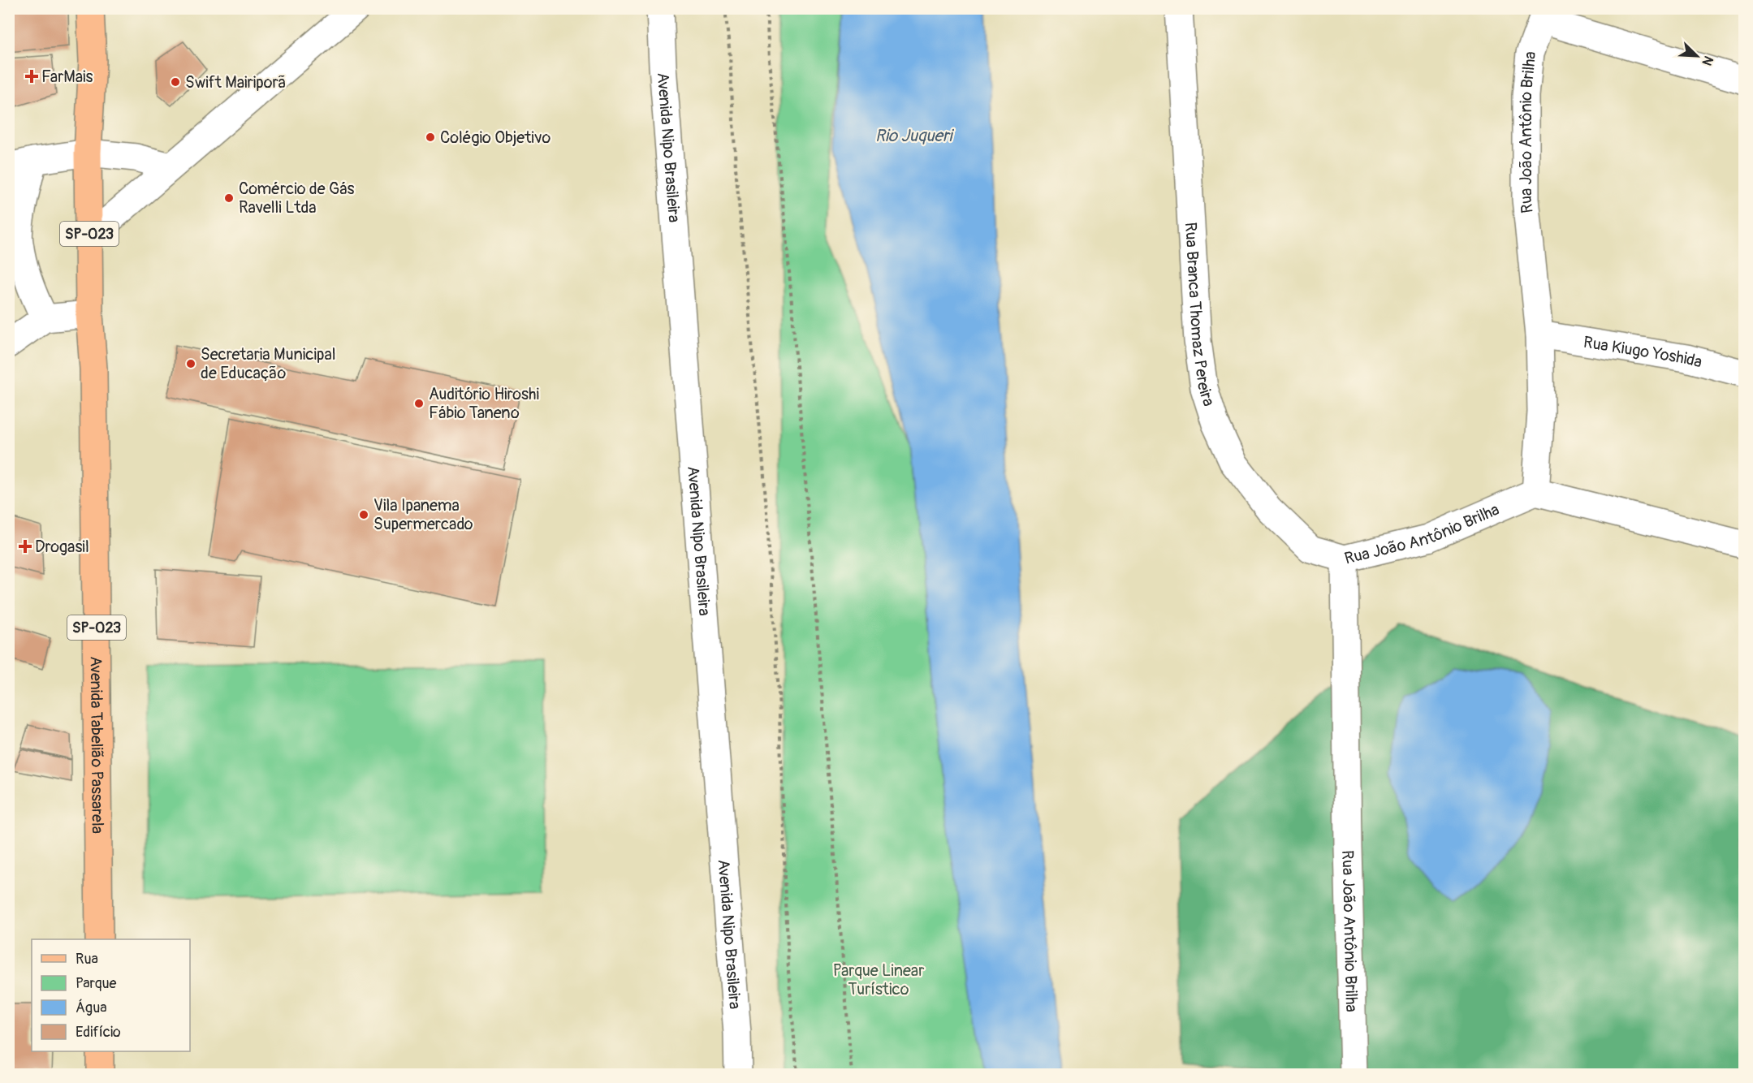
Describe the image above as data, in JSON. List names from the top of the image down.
{
  "streets": {
    "main road": ["SP-023", "Avenida Tabelião Passarela"],
    "street": [
      "Rua João Antônio Brilha",
      "Avenida Nipo Brasileira",
      "Rua Branca Thomaz Pereira",
      "Rua Kiugo Yoshida"
    ]
  },
  "crossings": [
    ["Rua João Antônio Brilha", "Rua Branca Thomaz Pereira"],
    ["Rua João Antônio Brilha", "Rua Kiugo Yoshida"],
    ["SP-023", "Avenida Tabelião Passarela"]
  ],
  "water": ["Rio Juqueri"],
  "parks": ["Parque Linear Turístico"],
  "places": {
    "health": ["FarMais", "Drogasil"],
    "other": [
      "Swift Mairiporã",
      "Colégio Objetivo",
      "Comércio de Gás Ravelli Ltda",
      "Secretaria Municipal de Educação",
      "Auditório Hiroshi Fábio Taneno",
      "Vila Ipanema Supermercado"
    ]
  },
  "legend": [
    "Rua",
    "Parque",
    "Água",
    "Edifício"
  ],
  "north": "bottom right"
}
